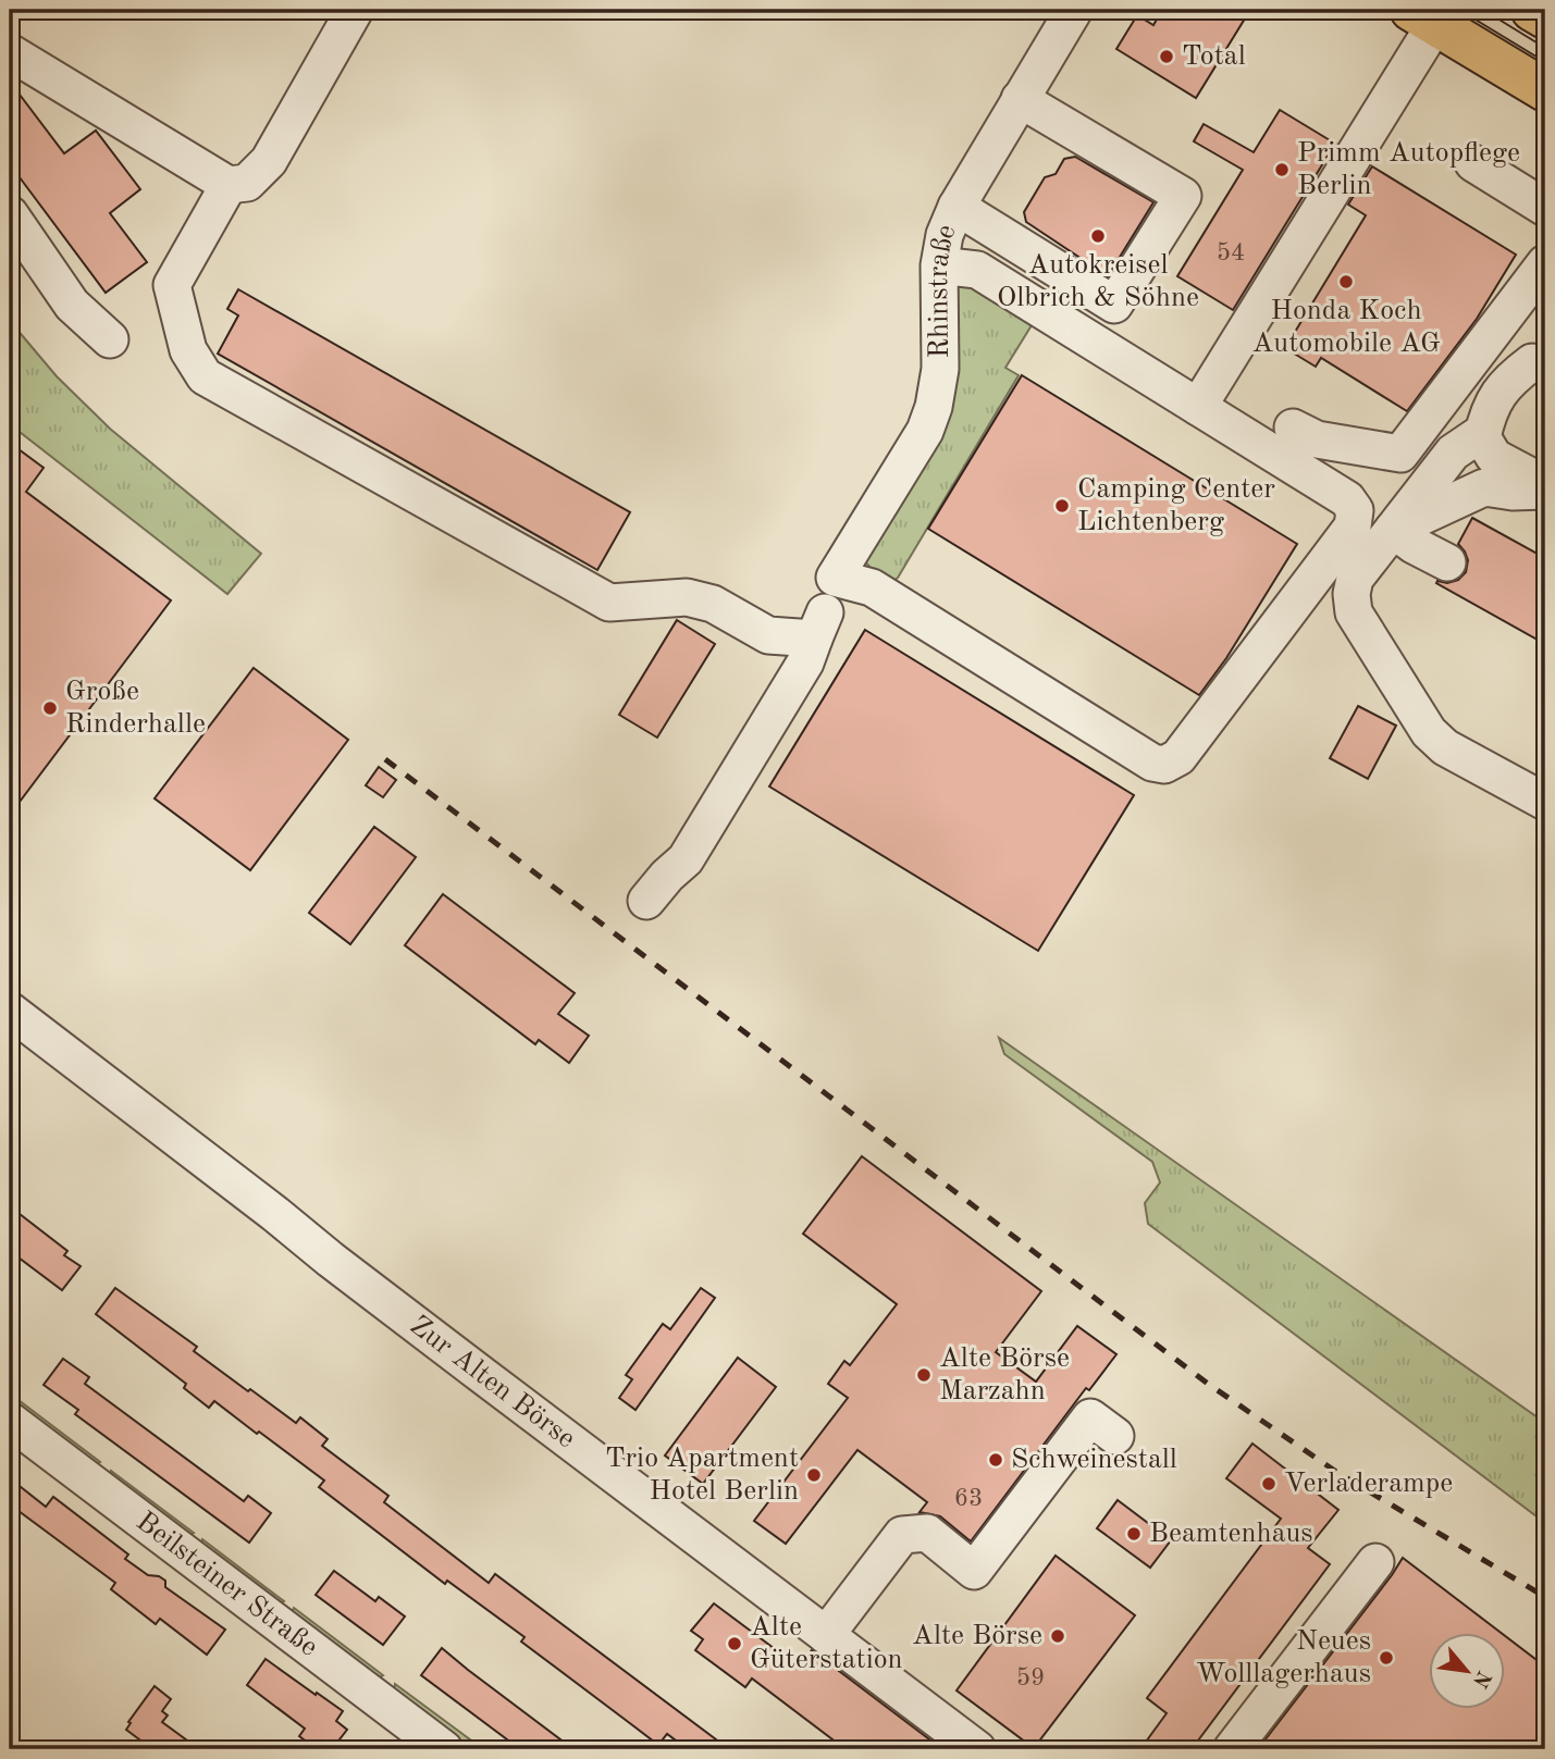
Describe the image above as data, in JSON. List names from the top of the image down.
{
  "streets": {
    "street": ["Rhinstraße", "Zur Alten Börse", "Beilsteiner Straße"]
  },
  "places": [
    "Total",
    "Primm Autopflege Berlin",
    "Autokreisel Olbrich & Söhne",
    "Honda Koch Automobile AG",
    "Camping Center Lichtenberg",
    "Große Rinderhalle",
    "Alte Börse Marzahn",
    "Schweinestall",
    "Trio Apartment Hotel Berlin",
    "Verladerampe",
    "Beamtenhaus",
    "Alte Börse",
    "Alte Güterstation",
    "Neues Wolllagerhaus"
  ],
  "house_numbers": ["54", "63", "59"],
  "north": "bottom right"
}
